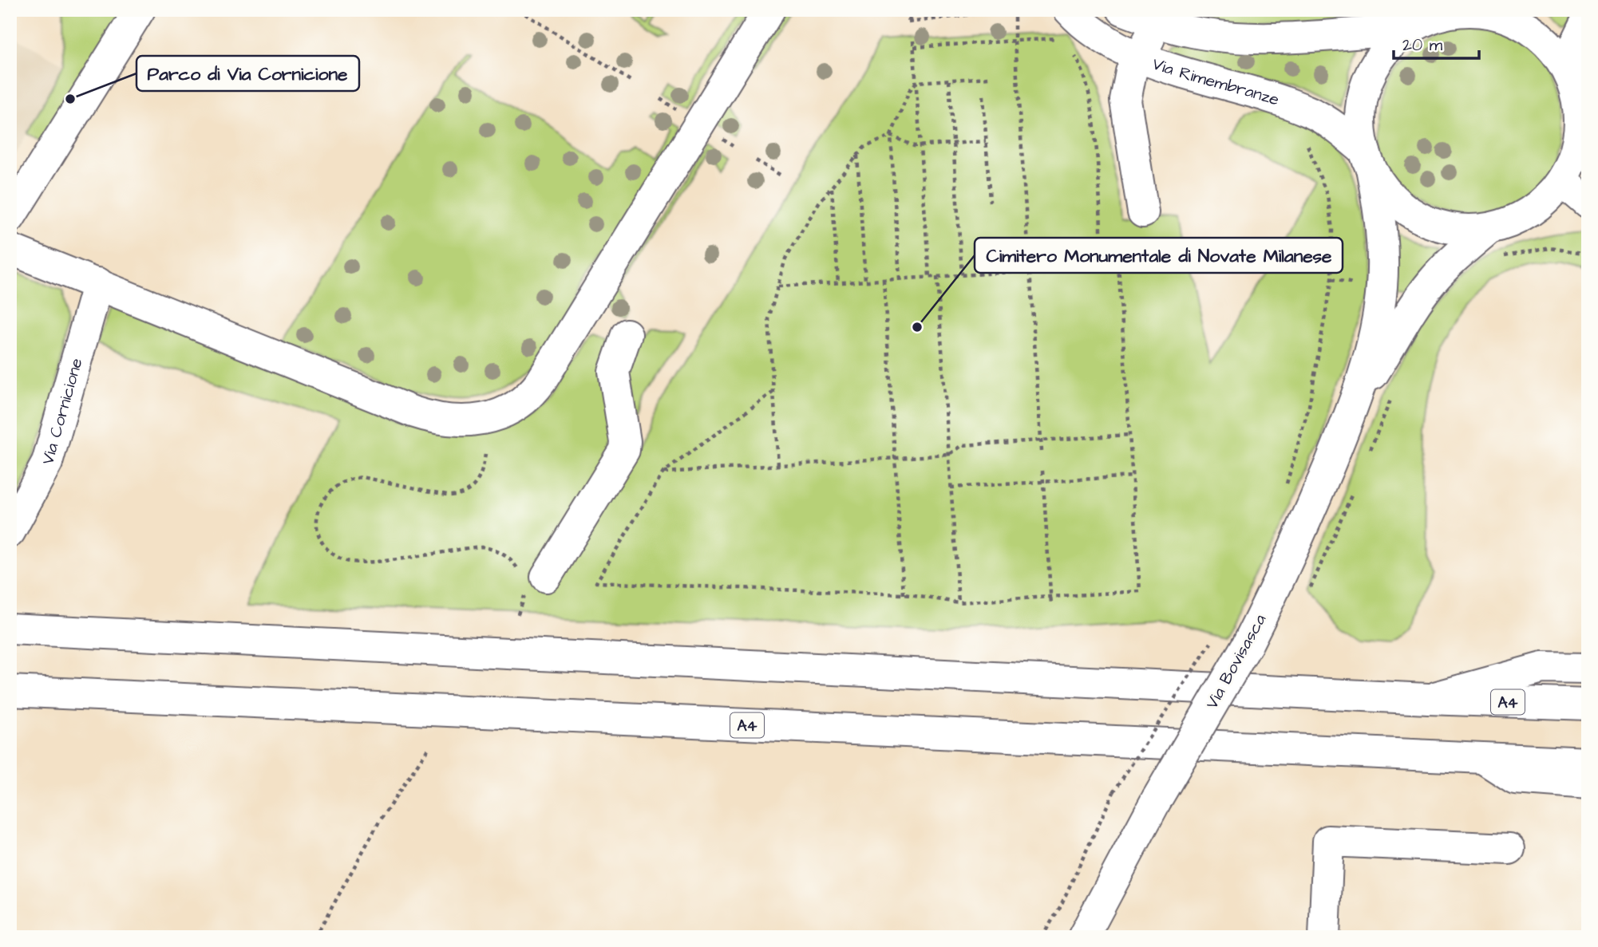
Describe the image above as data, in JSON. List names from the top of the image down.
{
  "streets": {
    "main road": [
      "Via Rimembranze",
      "Via Cornicione",
      "Via Bovisasca",
      "A4"
    ]
  },
  "crossings": [
    ["Via Rimembranze", "Via Bovisasca"]
  ],
  "places": ["Parco di Via Cornicione", "Cimitero Monumentale di Novate Milanese"],
  "scale_bar": "20 m"
}
